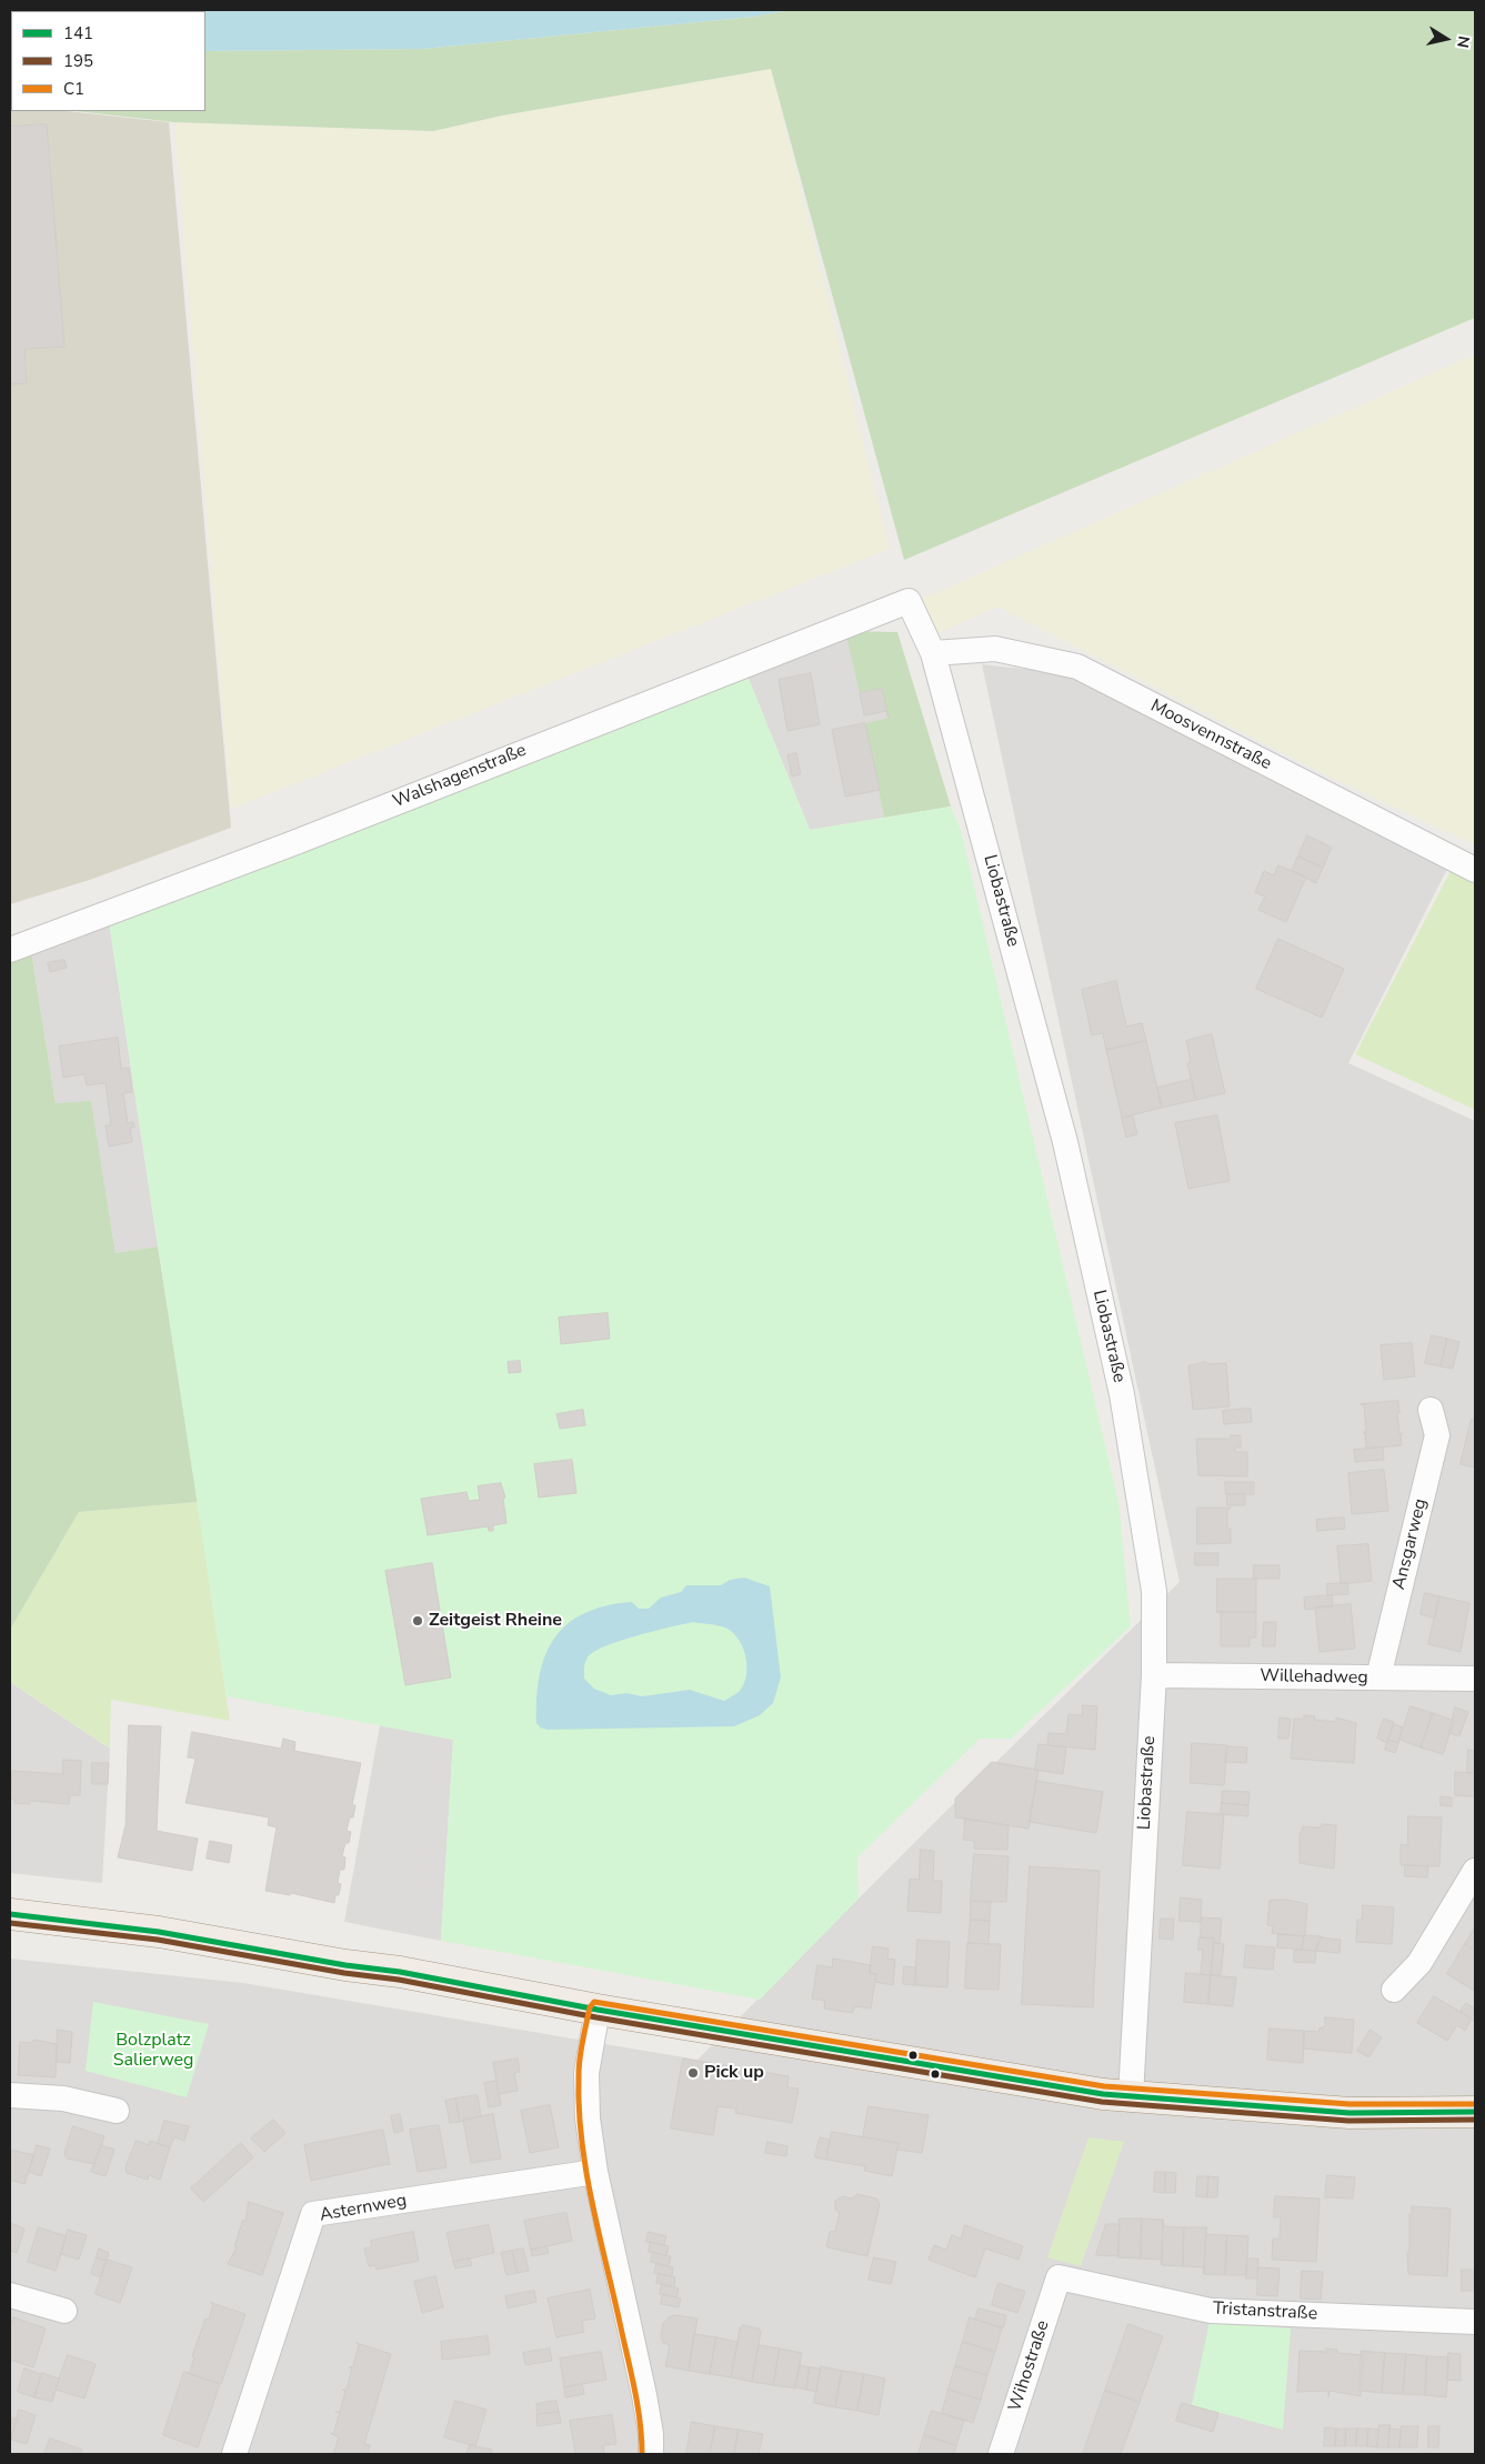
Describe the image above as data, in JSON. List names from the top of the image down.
{
  "streets": {
    "street": [
      "Moosvennstraße",
      "Walshagenstraße",
      "Liobastraße",
      "Ansgarweg",
      "Willehadweg",
      "Asternweg",
      "Tristanstraße",
      "Wihostraße"
    ]
  },
  "crossings": [
    ["Moosvennstraße", "Liobastraße"],
    ["Walshagenstraße", "Liobastraße"],
    ["Liobastraße", "Willehadweg"],
    ["Ansgarweg", "Willehadweg"],
    ["Tristanstraße", "Wihostraße"]
  ],
  "parks": ["Bolzplatz Salierweg"],
  "places": ["Zeitgeist Rheine", "Pick up"],
  "lines": ["transit line 141", "transit line 195", "transit line C1"],
  "legend": ["141", "195", "C1"],
  "north": "right"
}
